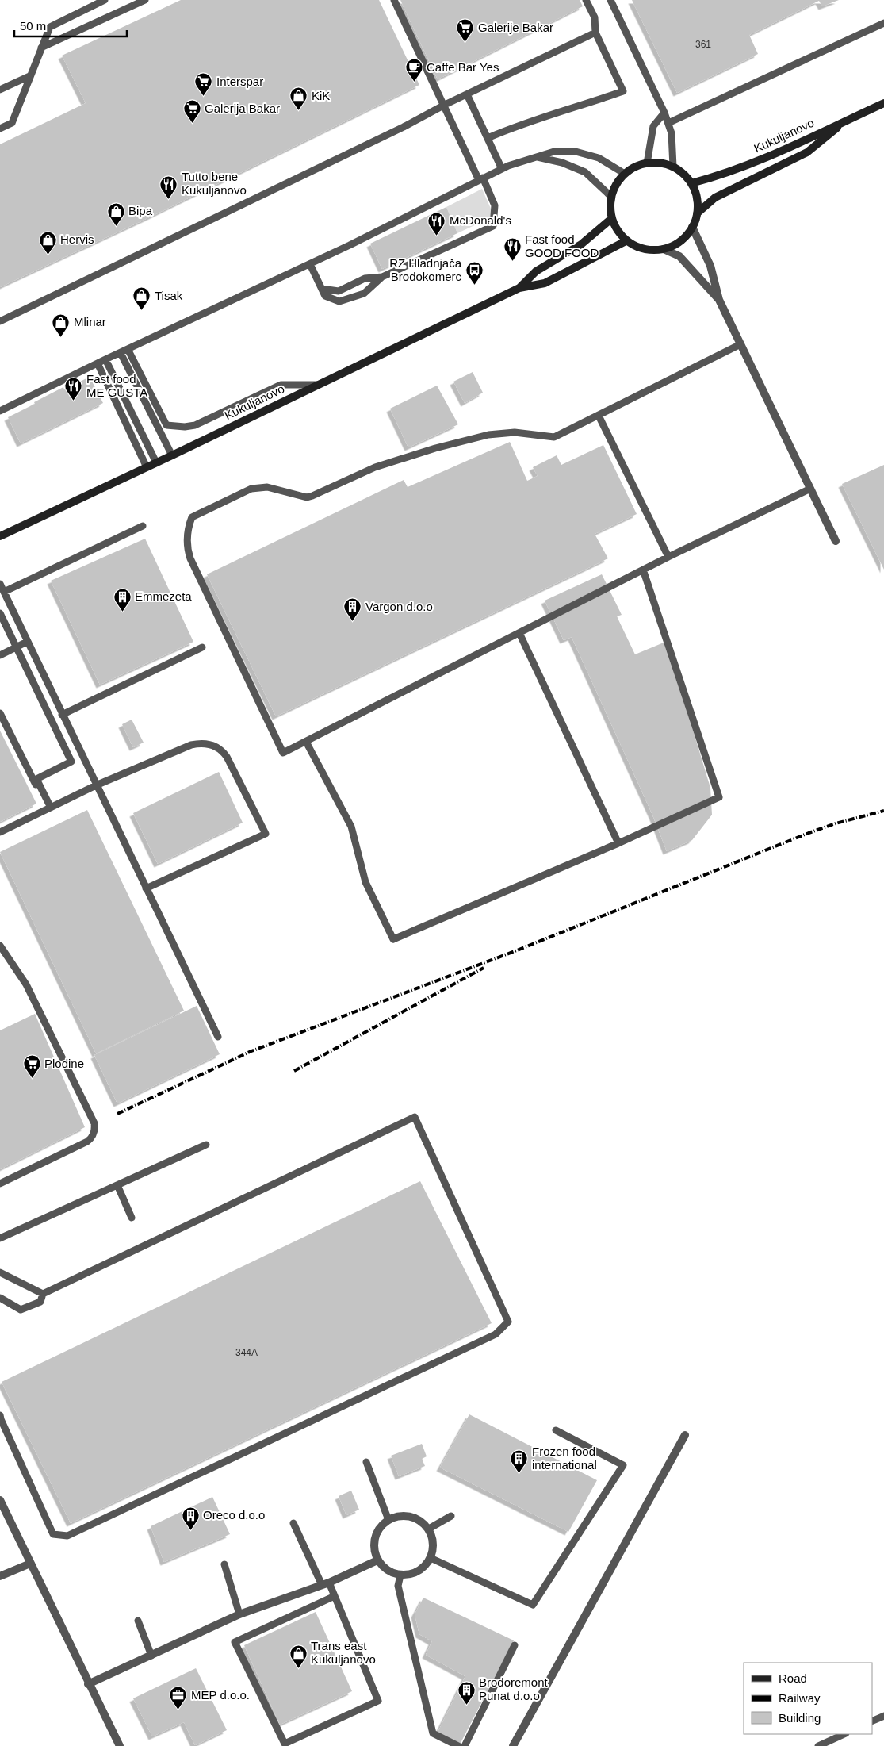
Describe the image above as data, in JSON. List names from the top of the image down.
{
  "streets": {
    "main road": ["Kukuljanovo"]
  },
  "places": {
    "supermarket": [
      "Galerije Bakar",
      "Interspar",
      "Galerija Bakar",
      "Plodine"
    ],
    "cafe": ["Caffe Bar Yes"],
    "shop": [
      "KiK",
      "Bipa",
      "Hervis",
      "Tisak",
      "Mlinar",
      "Trans east Kukuljanovo"
    ],
    "restaurant": [
      "Tutto bene Kukuljanovo",
      "McDonald's",
      "Fast food GOOD FOOD",
      "Fast food ME GUSTA"
    ],
    "bus stop": ["RZ Hladnjača Brodokomerc"],
    "building": [
      "Emmezeta",
      "Vargon d.o.o",
      "Frozen food international",
      "Oreco d.o.o",
      "Brodoremont Punat d.o.o"
    ],
    "office": ["MEP d.o.o."]
  },
  "house_numbers": ["361", "344A"],
  "legend": ["Road", "Railway", "Building"],
  "scale_bar": "50 m"
}
